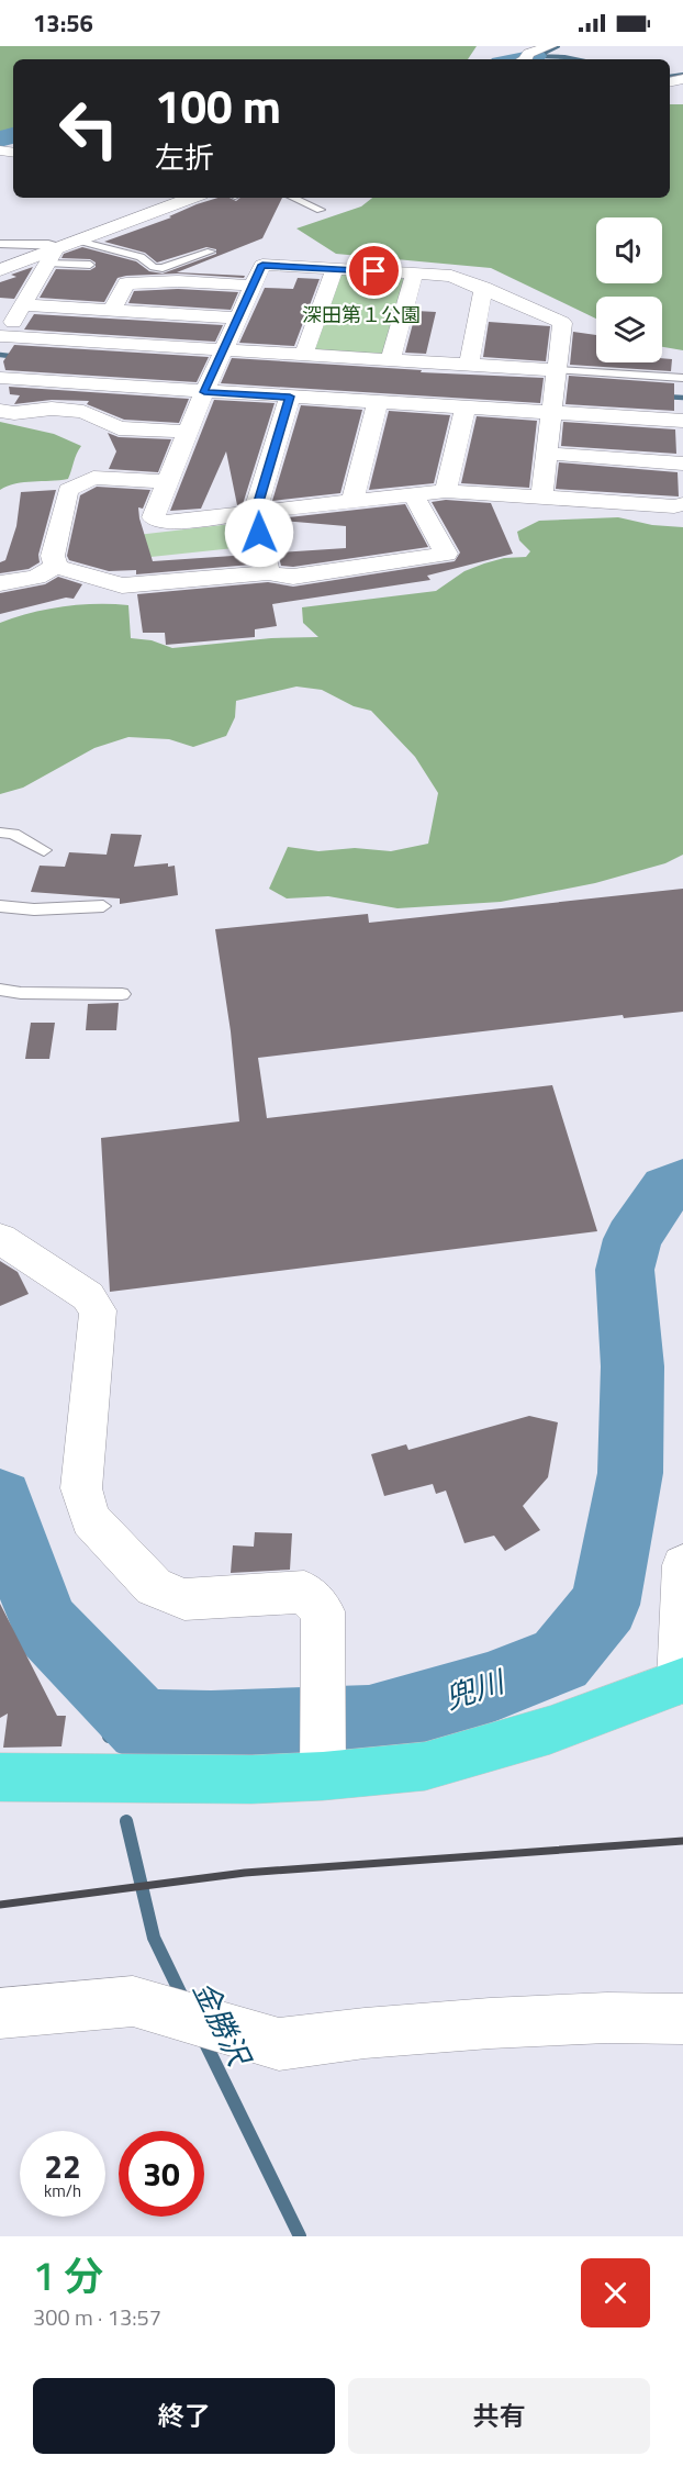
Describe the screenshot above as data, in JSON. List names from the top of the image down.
{
  "water": ["兜川", "金勝沢"],
  "parks": ["深田第１公園"],
  "page": {
    "status": "13:56",
    "turn": ["100 m", "左折"],
    "speed": "22 km/h",
    "limit": "30",
    "heading": ["1 分", "300 m · 13:57"],
    "buttons": ["終了", "共有"]
  }
}
